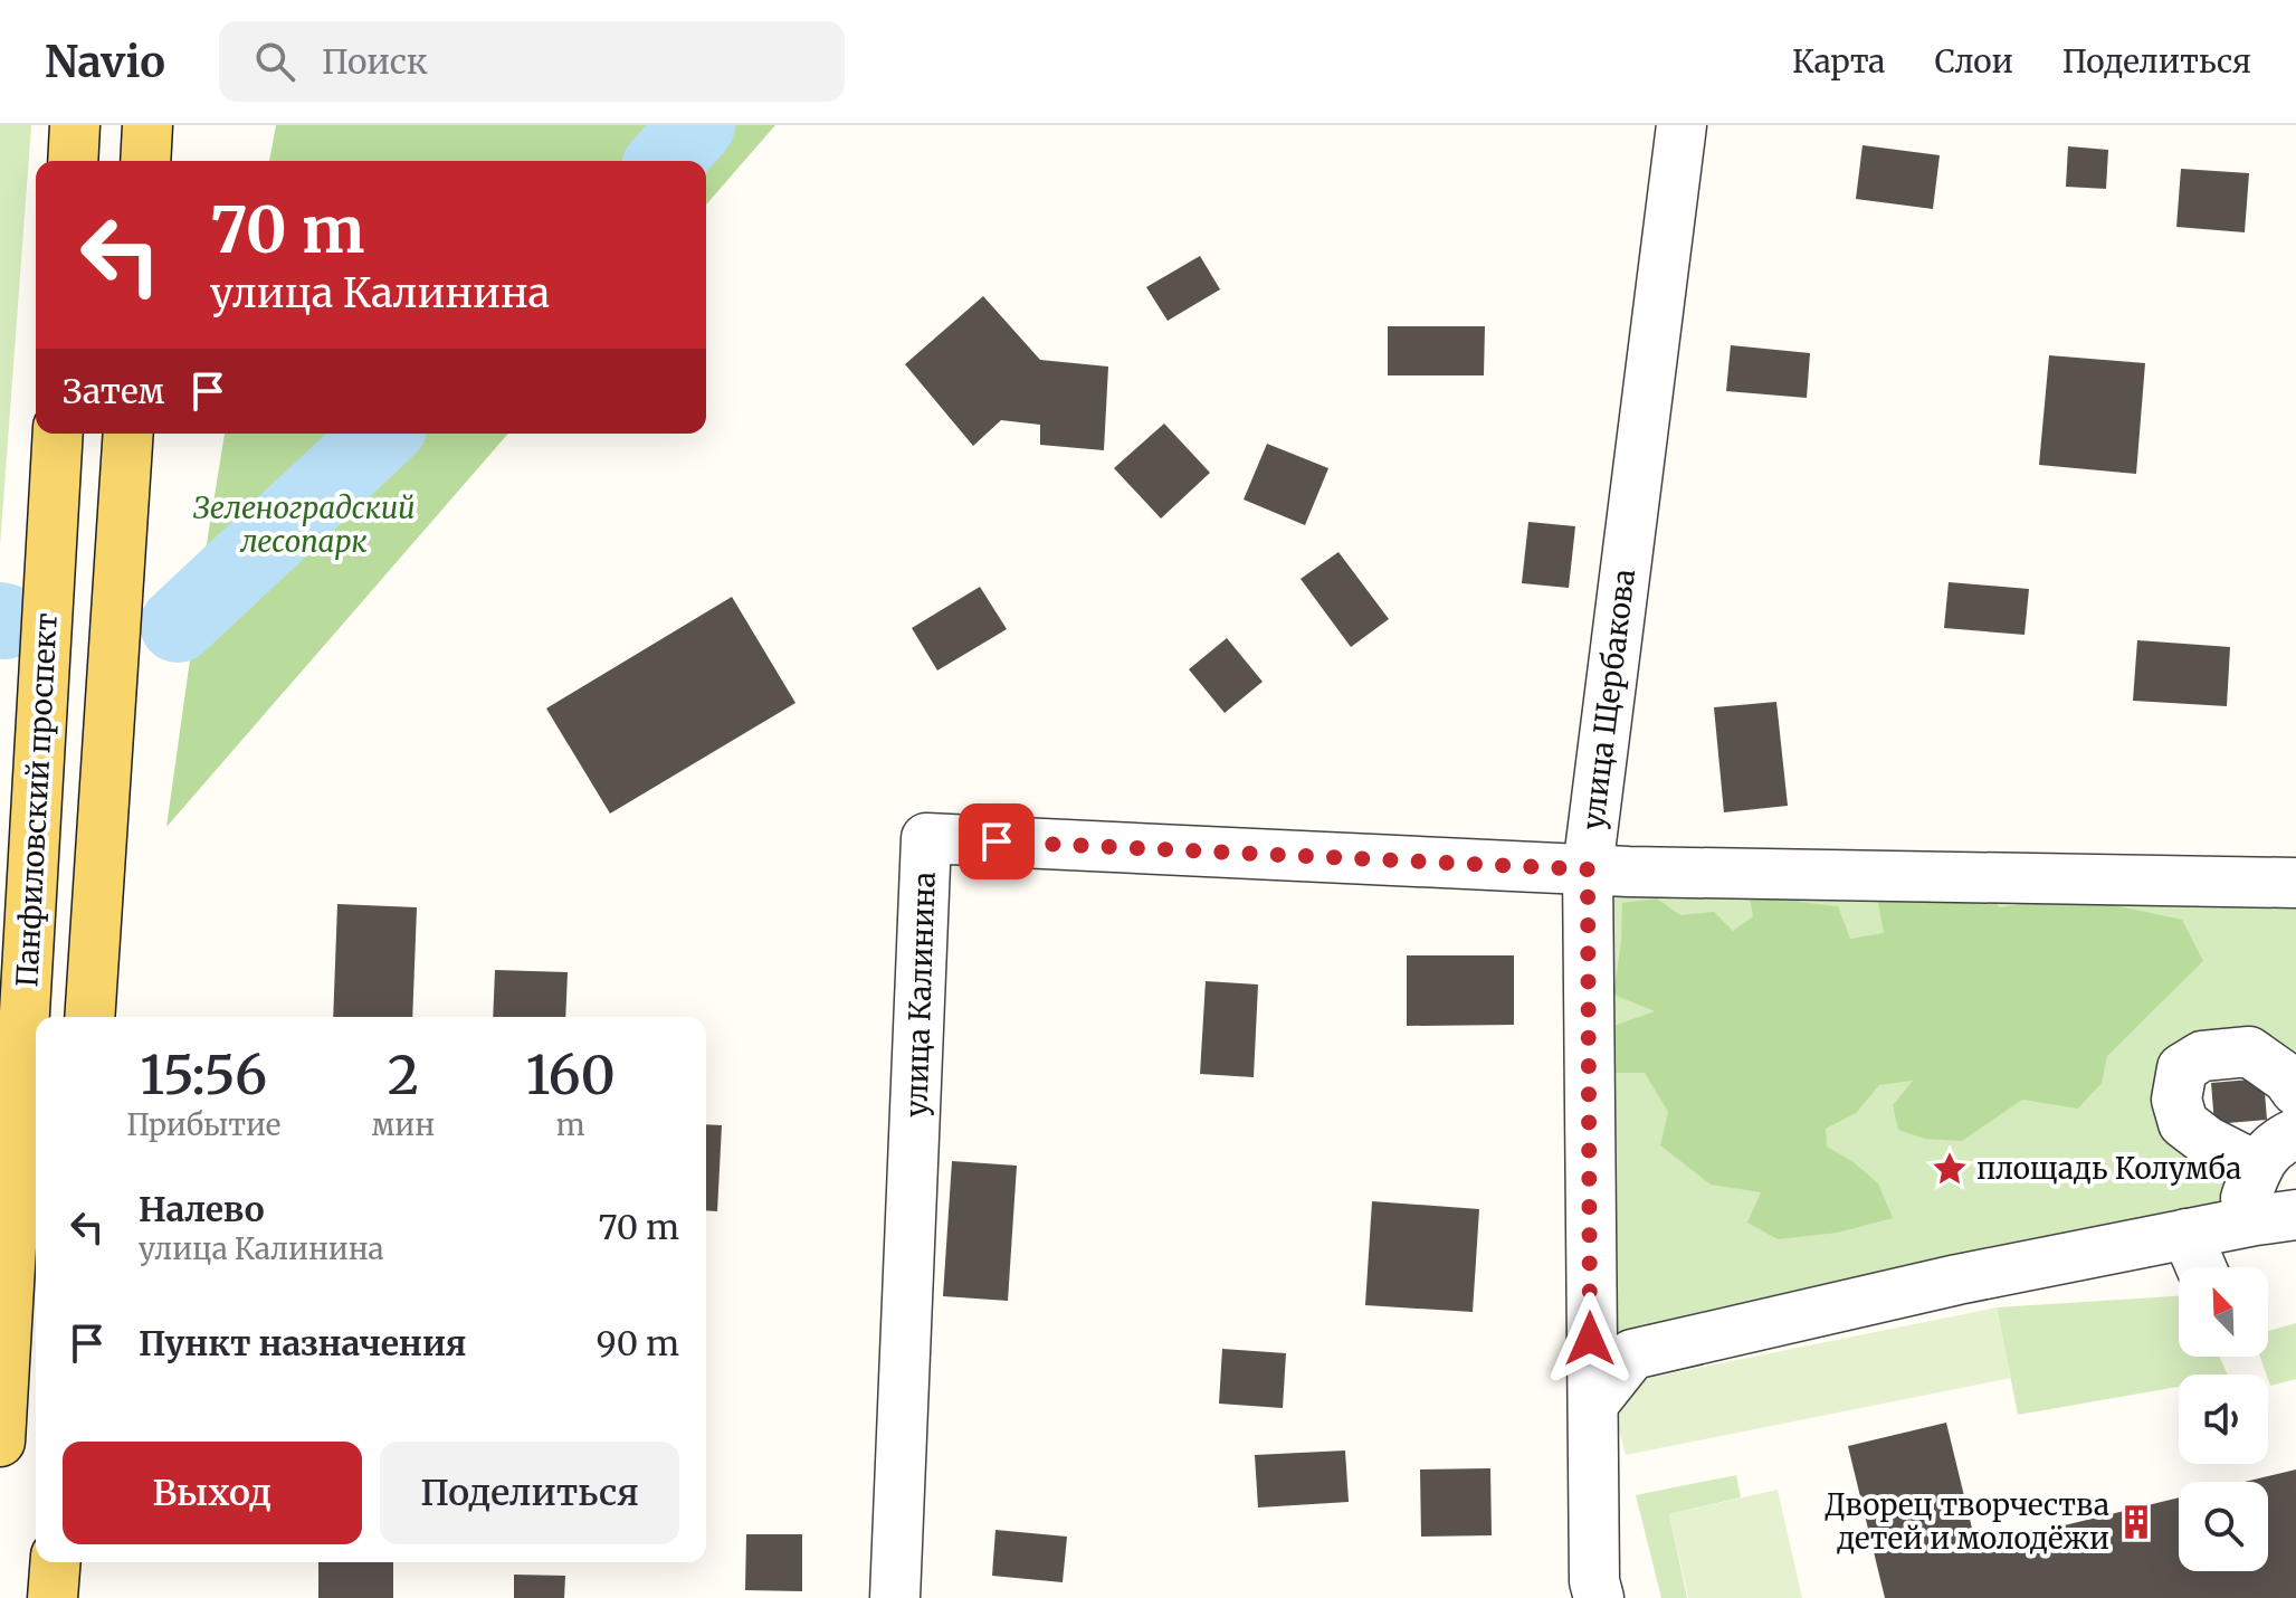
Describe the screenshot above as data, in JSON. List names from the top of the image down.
{
  "streets": {
    "main road": ["Панфиловский проспект"],
    "street": ["улица Щербакова", "улица Калинина"]
  },
  "crossings": [
    ["улица Щербакова", "улица Калинина"]
  ],
  "parks": ["Зеленоградский лесопарк"],
  "places": {
    "place": ["площадь Колумба"],
    "building": ["Дворец творчества детей и молодёжи"]
  },
  "north": "top left",
  "page": {
    "header": "Navio",
    "search": "Поиск",
    "nav": ["Карта", "Слои", "Поделиться"],
    "turn": ["70 m", "улица Калинина"],
    "then": "Затем",
    "eta": [
      "15:56",
      "Прибытие",
      "2",
      "мин",
      "160",
      "m"
    ],
    "list": [
      {
        "name": "Налево",
        "note": "улица Калинина",
        "value": "70 m"
      },
      {
        "name": "Пункт назначения",
        "value": "90 m"
      }
    ],
    "buttons": ["Выход", "Поделиться"]
  }
}
